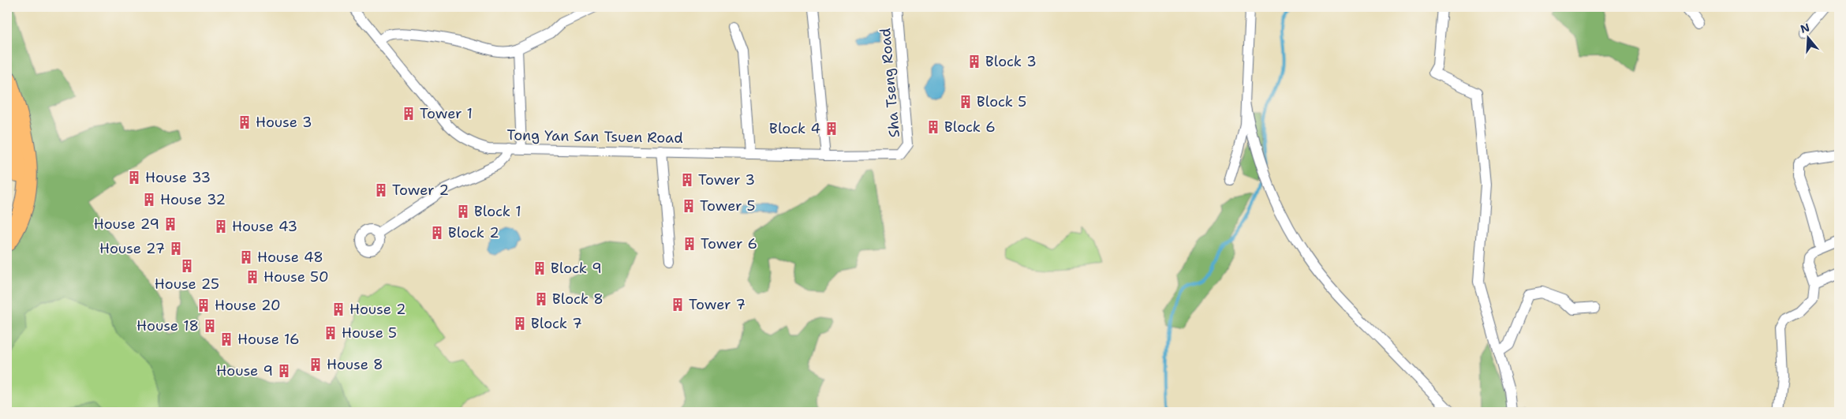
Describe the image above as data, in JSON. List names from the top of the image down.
{
  "streets": {
    "street": ["Sha Tseng Road", "Tong Yan San Tsuen Road"]
  },
  "crossings": [
    ["Sha Tseng Road", "Tong Yan San Tsuen Road"]
  ],
  "places": {
    "building": [
      "Block 3",
      "Block 5",
      "Tower 1",
      "House 3",
      "Block 6",
      "Block 4",
      "House 33",
      "Tower 3",
      "Tower 2",
      "House 32",
      "Tower 5",
      "Block 1",
      "House 29",
      "House 43",
      "Block 2",
      "Tower 6",
      "House 27",
      "House 48",
      "House 25",
      "Block 9",
      "House 50",
      "Block 8",
      "Tower 7",
      "House 20",
      "House 2",
      "Block 7",
      "House 18",
      "House 5",
      "House 16",
      "House 8",
      "House 9"
    ]
  },
  "north": "top"
}
